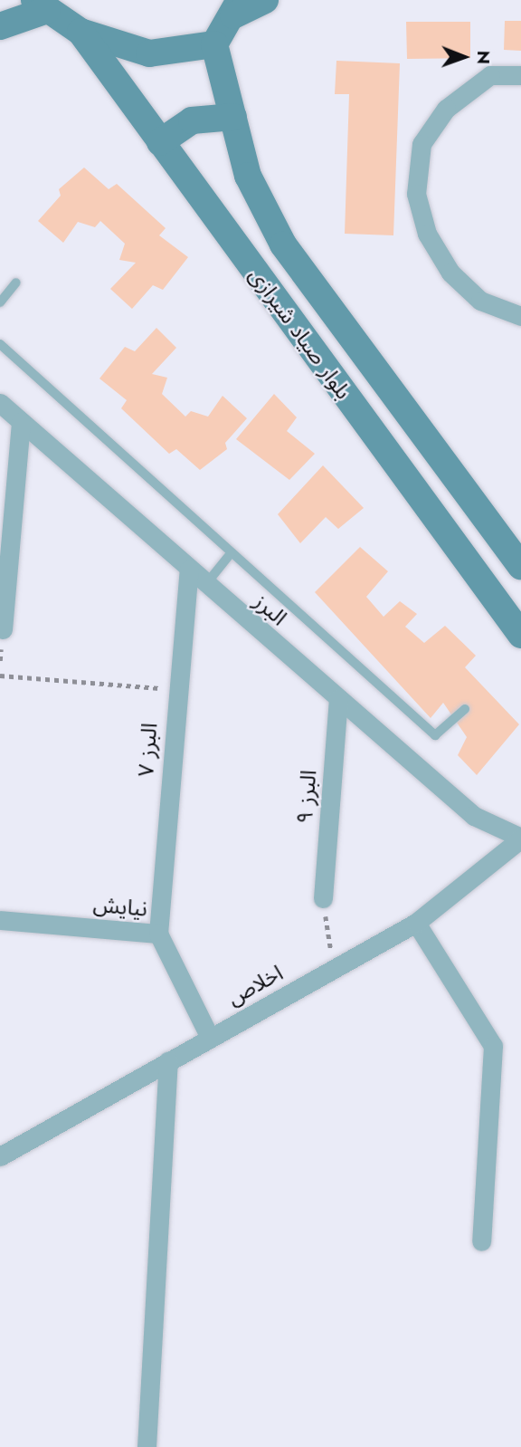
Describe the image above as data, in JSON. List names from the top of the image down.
{
  "streets": {
    "main road": ["بلوار صیاد شیرازی"],
    "street": [
      "البرز",
      "البرز ۷",
      "البرز ۹",
      "نیایش",
      "اخلاص"
    ]
  },
  "crossings": [
    ["البرز", "البرز ۷"],
    ["البرز", "البرز ۹"],
    ["البرز", "اخلاص"],
    ["البرز ۷", "نیایش"],
    ["نیایش", "اخلاص"]
  ],
  "north": "right"
}
